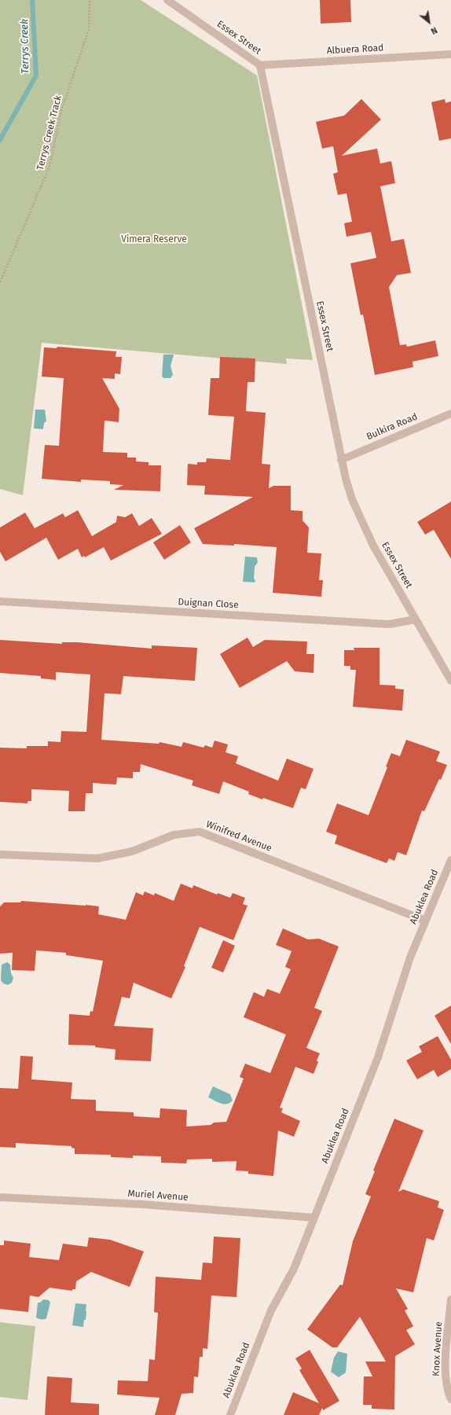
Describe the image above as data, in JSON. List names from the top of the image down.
{
  "streets": {
    "street": [
      "Essex Street",
      "Albuera Road",
      "Bulkira Road",
      "Duignan Close",
      "Winifred Avenue",
      "Abuklea Road",
      "Muriel Avenue",
      "Knox Avenue"
    ],
    "path": ["Terrys Creek Track"]
  },
  "crossings": [
    ["Essex Street", "Albuera Road"],
    ["Essex Street", "Bulkira Road"],
    ["Essex Street", "Duignan Close"],
    ["Winifred Avenue", "Abuklea Road"],
    ["Abuklea Road", "Muriel Avenue"]
  ],
  "water": ["Terrys Creek"],
  "parks": ["Vimera Reserve"],
  "north": "bottom right"
}
